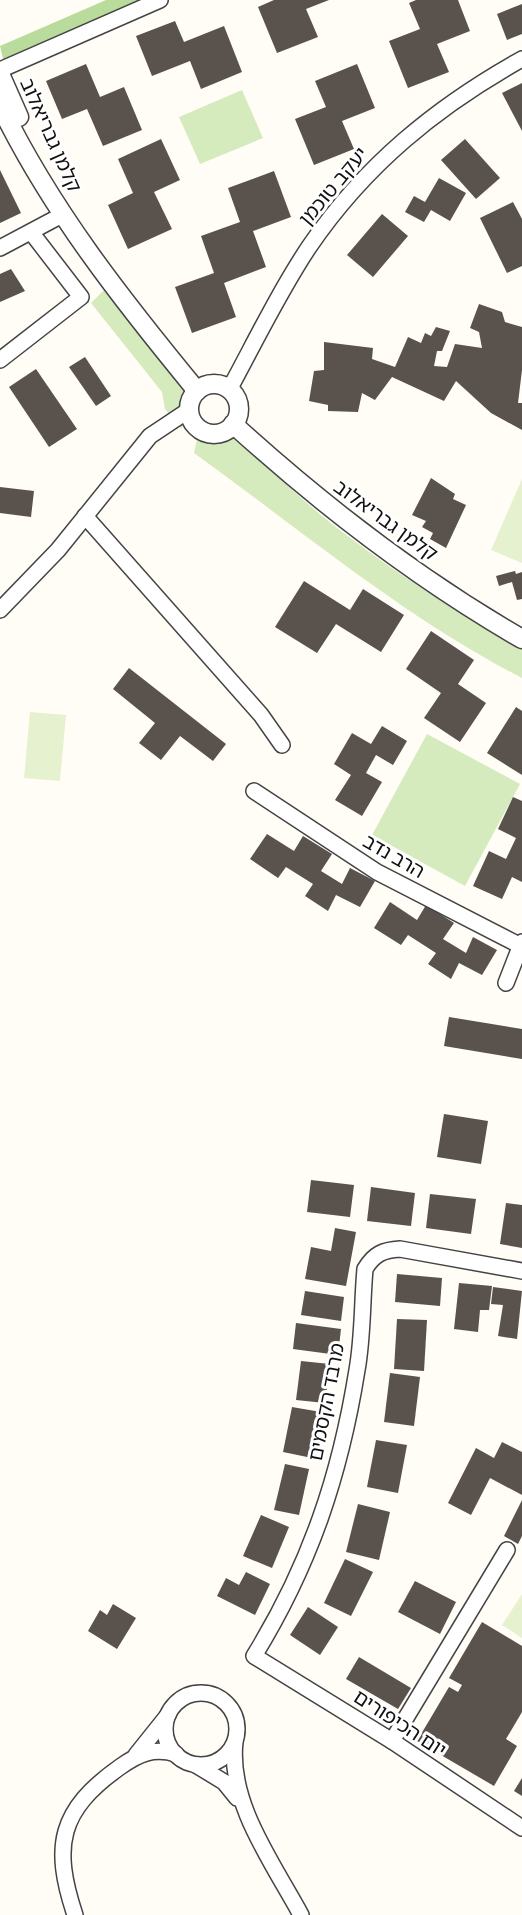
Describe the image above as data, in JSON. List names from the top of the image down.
{
  "streets": {
    "street": [
      "קלמן גבריאלוב",
      "יעקב טוכמן",
      "הרב נדב",
      "מרבד הקסמים",
      "יום הכיפורים"
    ]
  },
  "crossings": [
    ["קלמן גבריאלוב", "יעקב טוכמן"],
    ["מרבד הקסמים", "יום הכיפורים"]
  ]
}
